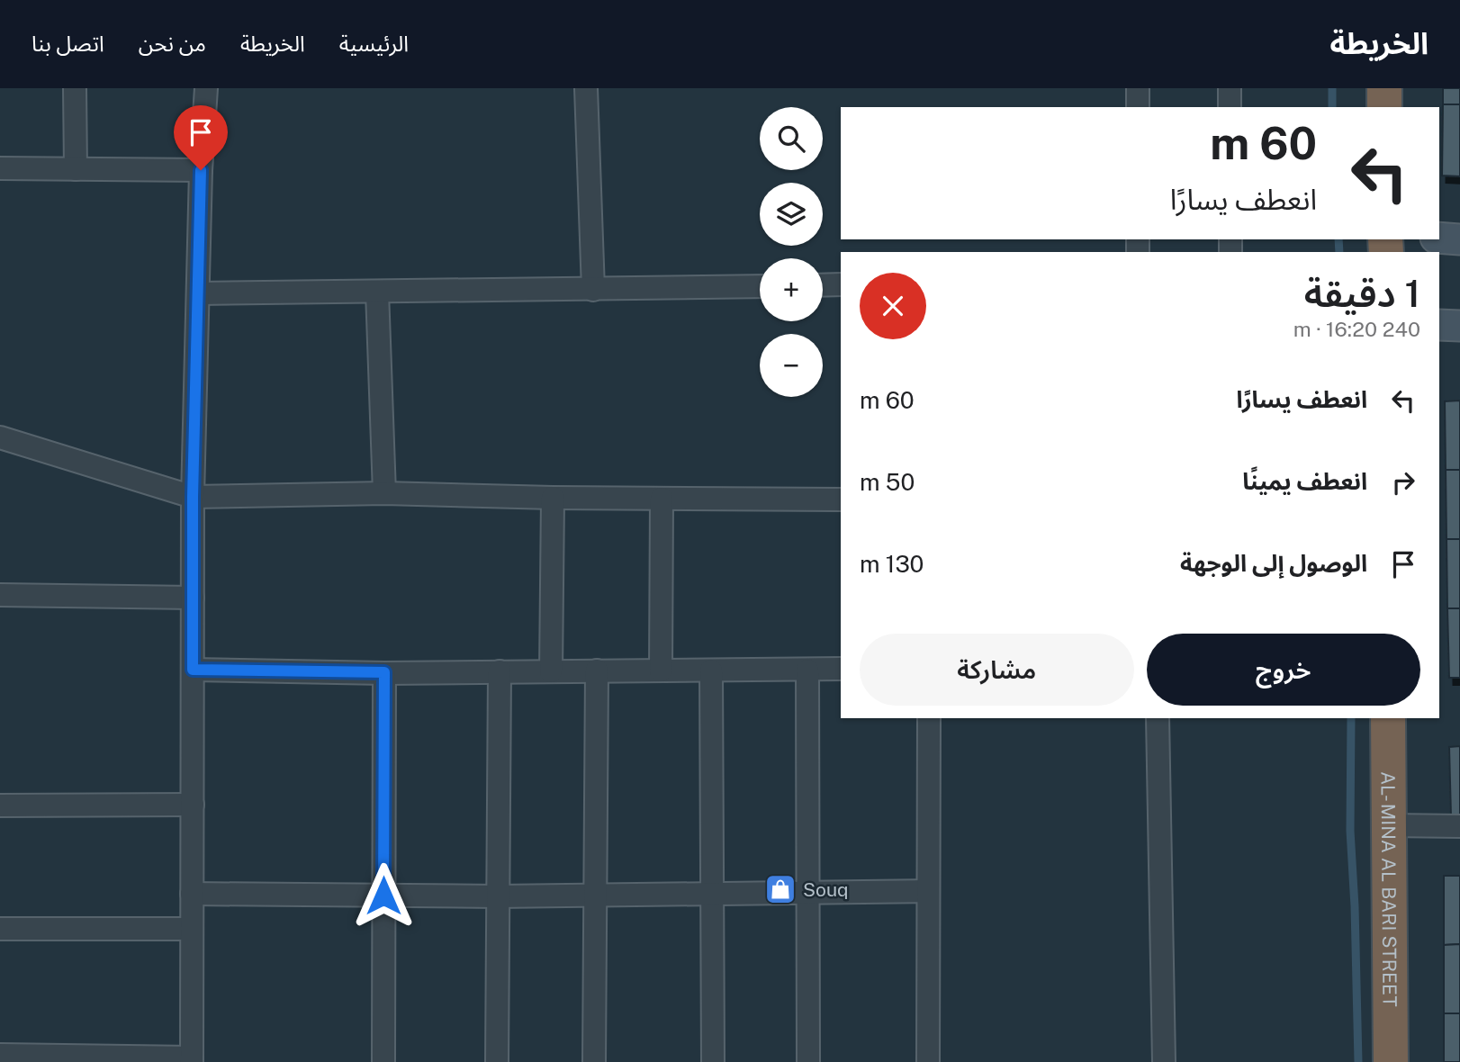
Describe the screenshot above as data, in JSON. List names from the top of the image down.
{
  "streets": {
    "highway": ["AL- MINA AL BARI STREET"]
  },
  "places": {
    "shop": ["Souq"]
  },
  "page": {
    "header": "الخريطة",
    "nav": [
      "الرئيسية",
      "الخريطة",
      "من نحن",
      "اتصل بنا"
    ],
    "map_buttons": ["+", "−"],
    "turn": ["60 m", "انعطف يسارًا"],
    "heading": ["1 دقيقة", "240 m · 16:20"],
    "list": [
      {
        "name": "انعطف يسارًا",
        "value": "60 m"
      },
      {
        "name": "انعطف يمينًا",
        "value": "50 m"
      },
      {
        "name": "الوصول إلى الوجهة",
        "value": "130 m"
      }
    ],
    "buttons": ["خروج", "مشاركة"]
  }
}
